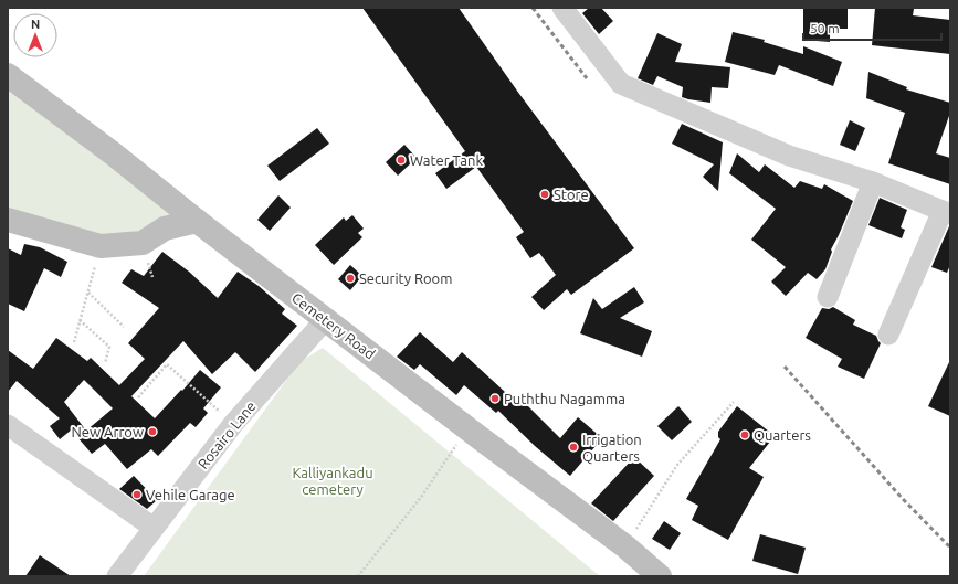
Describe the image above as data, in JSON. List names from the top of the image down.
{
  "streets": {
    "main road": ["Cemetery Road"],
    "street": ["Rosairo Lane"]
  },
  "crossings": [
    ["Cemetery Road", "Rosairo Lane"]
  ],
  "parks": ["Kalliyankadu cemetery"],
  "places": [
    "Water Tank",
    "Store",
    "Security Room",
    "Puththu Nagamma",
    "New Arrow",
    "Quarters",
    "Irrigation Quarters",
    "Vehile Garage"
  ],
  "scale_bar": "50 m",
  "north": "top"
}
